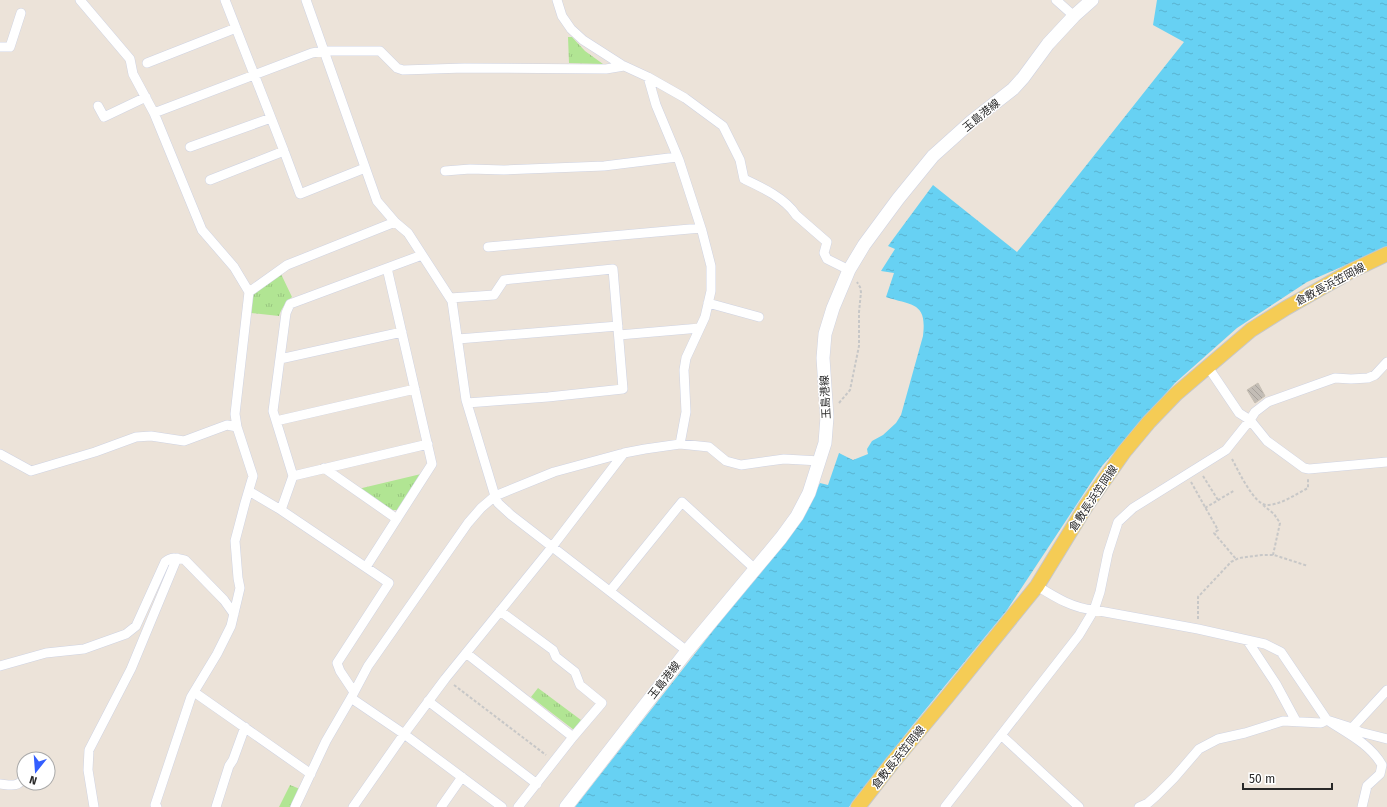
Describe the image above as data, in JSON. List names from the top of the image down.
{
  "streets": {
    "main road": ["玉島港線", "倉敷長浜笠岡線"]
  },
  "scale_bar": "50 m",
  "north": "bottom"
}
